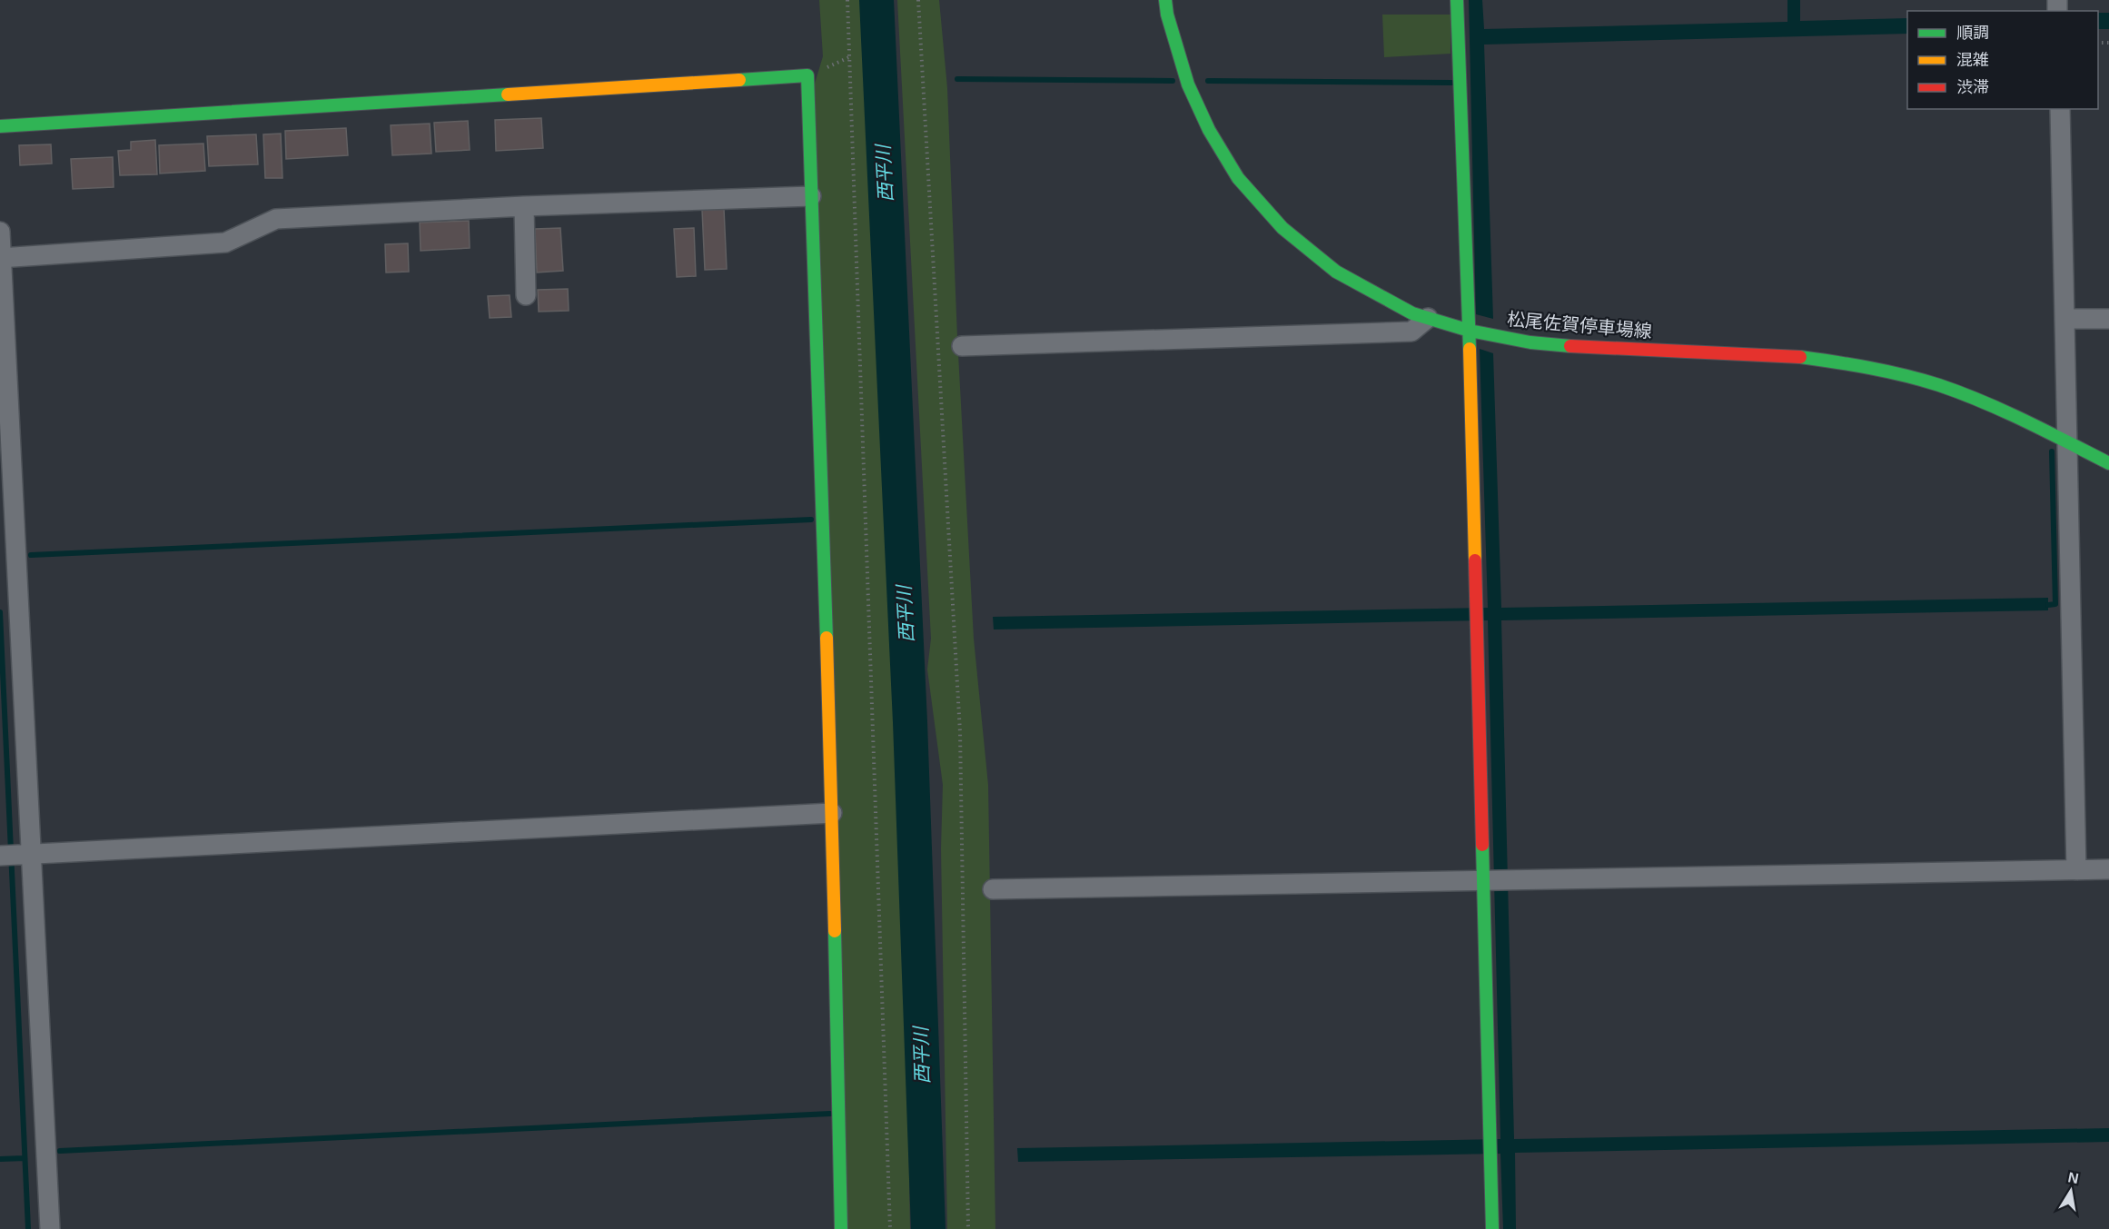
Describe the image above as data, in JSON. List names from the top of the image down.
{
  "streets": {
    "street": ["松尾佐賀停車場線"]
  },
  "water": ["西平川"],
  "legend": ["順調", "混雑", "渋滞"],
  "north": "top"
}
